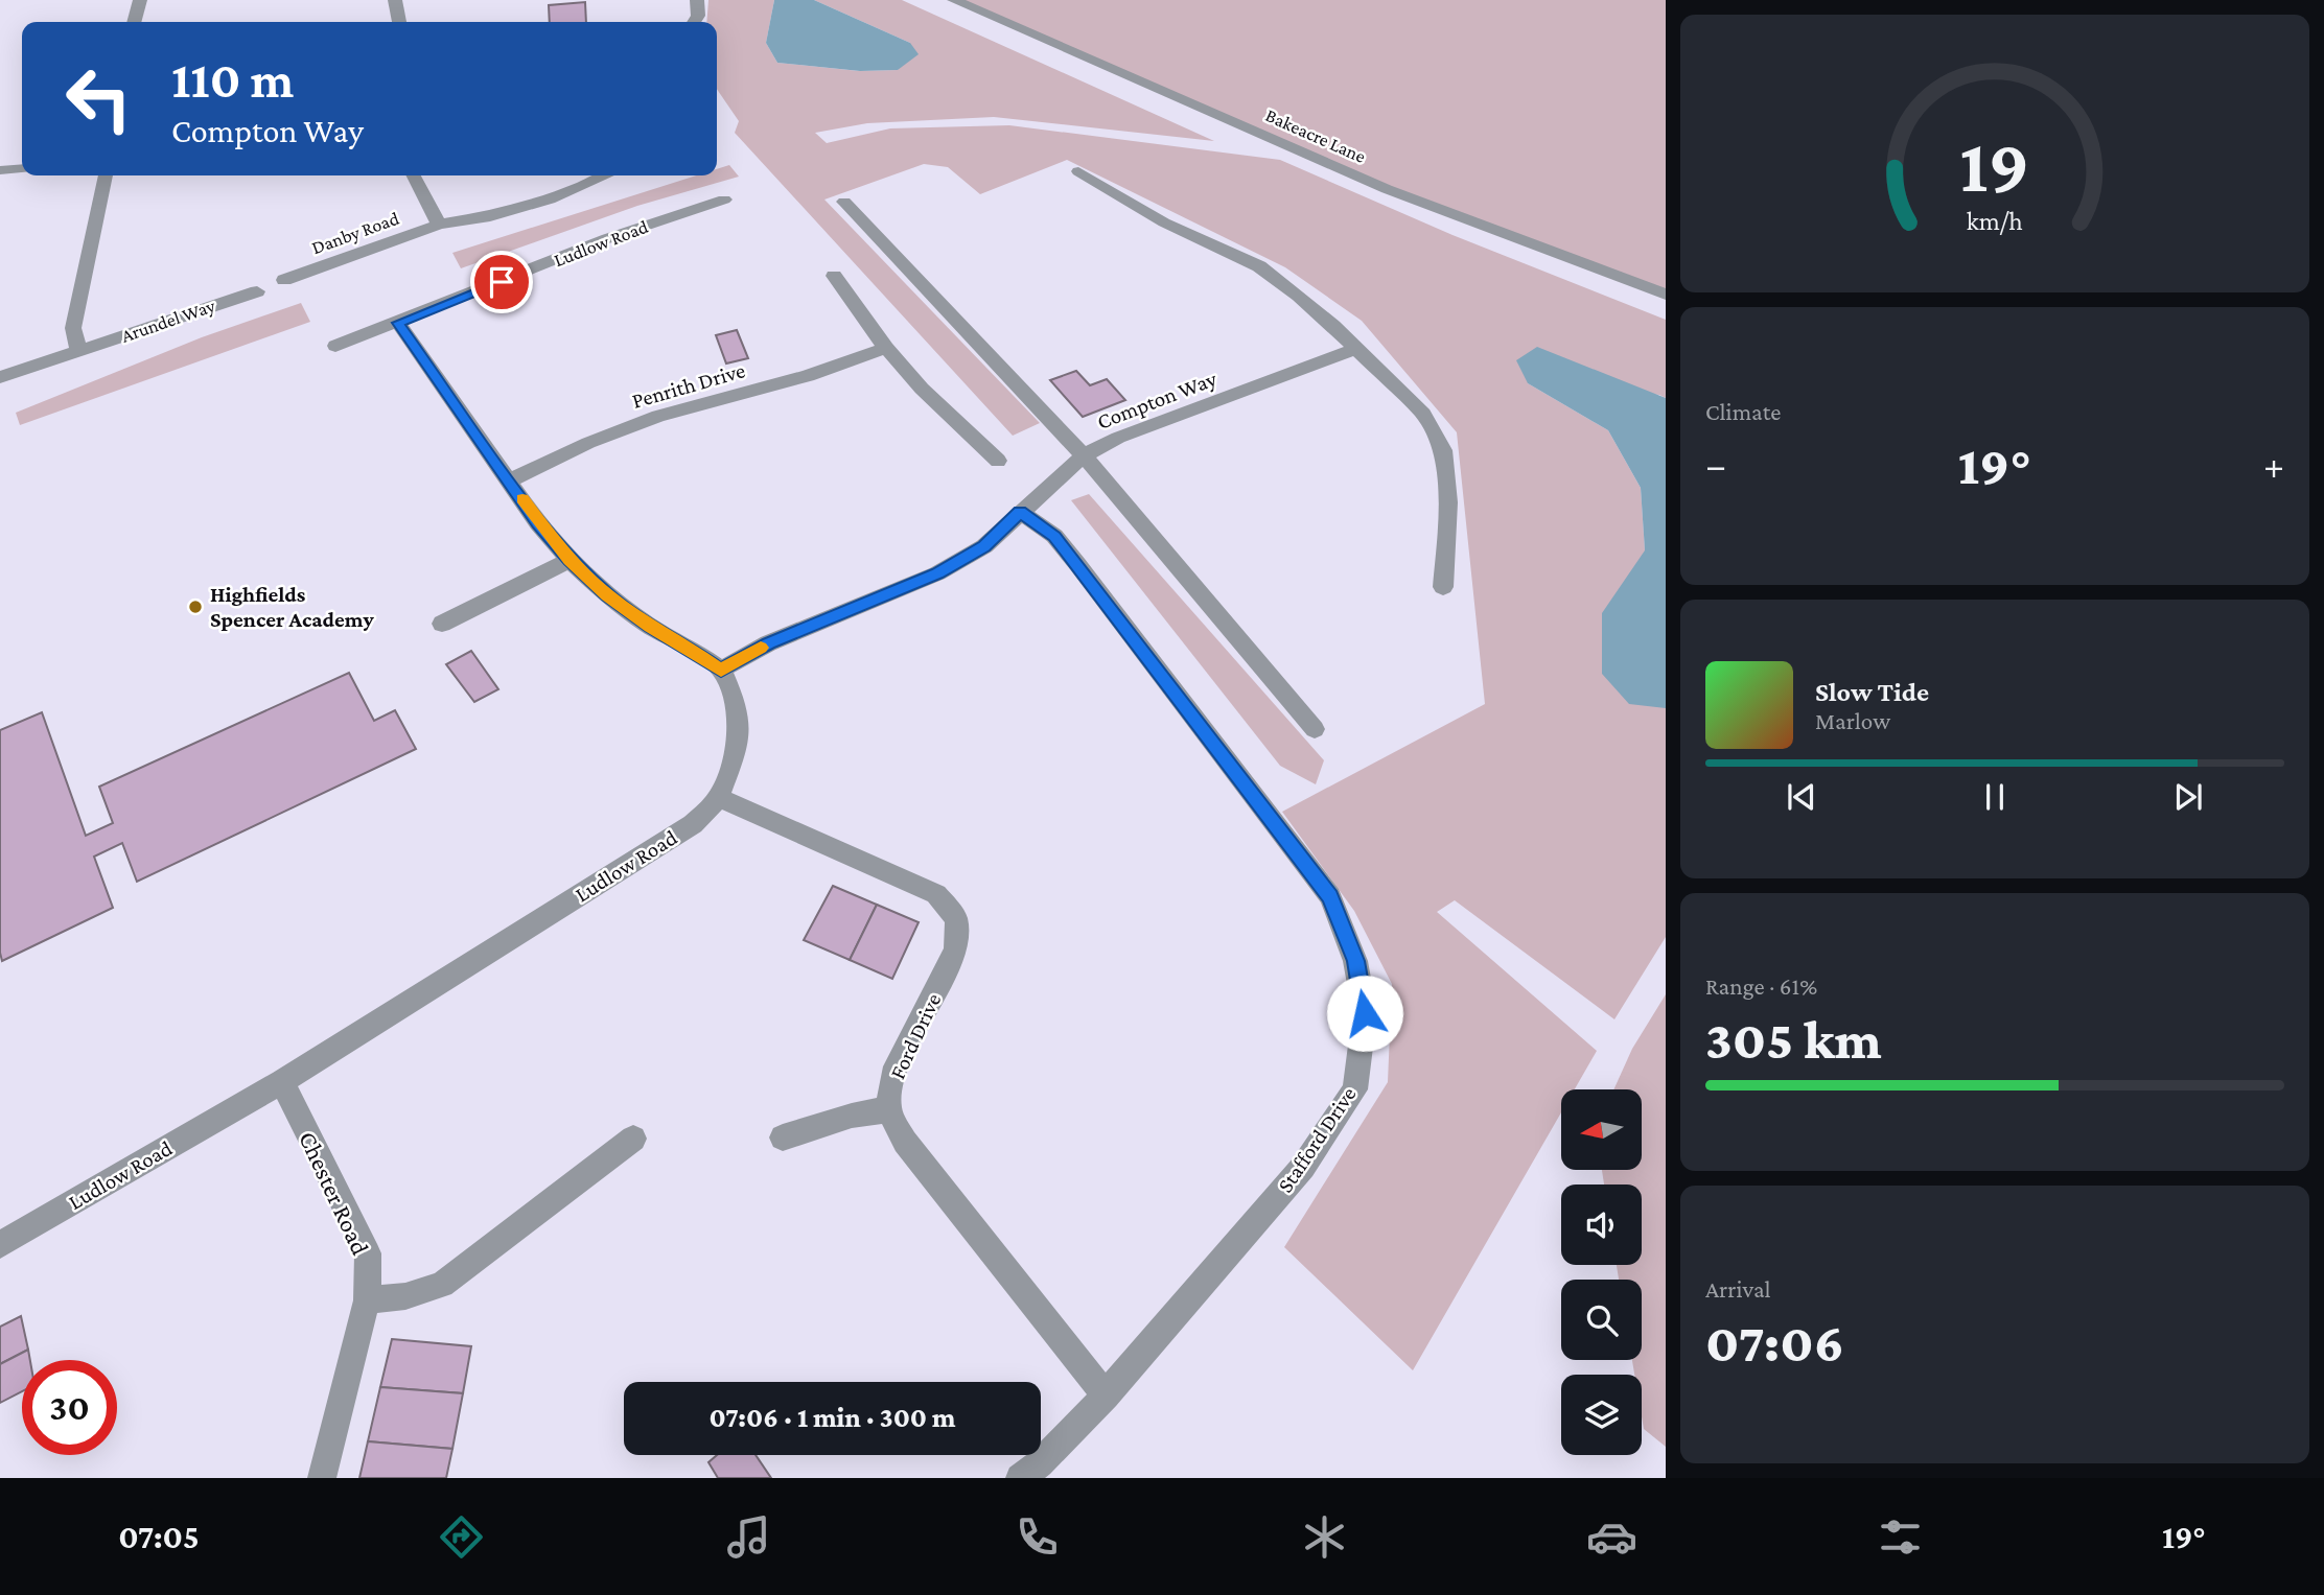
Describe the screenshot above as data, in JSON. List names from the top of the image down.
{
  "streets": {
    "street": [
      "Bakeacre Lane",
      "Danby Road",
      "Ludlow Road",
      "Arundel Way",
      "Penrith Drive",
      "Compton Way",
      "Ford Drive",
      "Stafford Drive",
      "Chester Road"
    ]
  },
  "crossings": [
    ["Ludlow Road", "Compton Way"],
    ["Ludlow Road", "Ford Drive"],
    ["Ludlow Road", "Chester Road"],
    ["Compton Way", "Stafford Drive"],
    ["Ford Drive", "Stafford Drive"]
  ],
  "places": ["Highfields Spencer Academy"],
  "north": "left",
  "page": {
    "turn": ["110 m", "Compton Way"],
    "tile": [
      "Climate",
      ["Range · 61%", "305 km"],
      ["Arrival", "07:06"]
    ],
    "heat": ["−", "19°", "+"],
    "song": ["Slow Tide", "Marlow"],
    "limit": "30",
    "trip": "07:06 · 1 min · 300 m",
    "tabs": ["07:05", "19°"],
    "gauge": ["19", "km/h"]
  }
}
